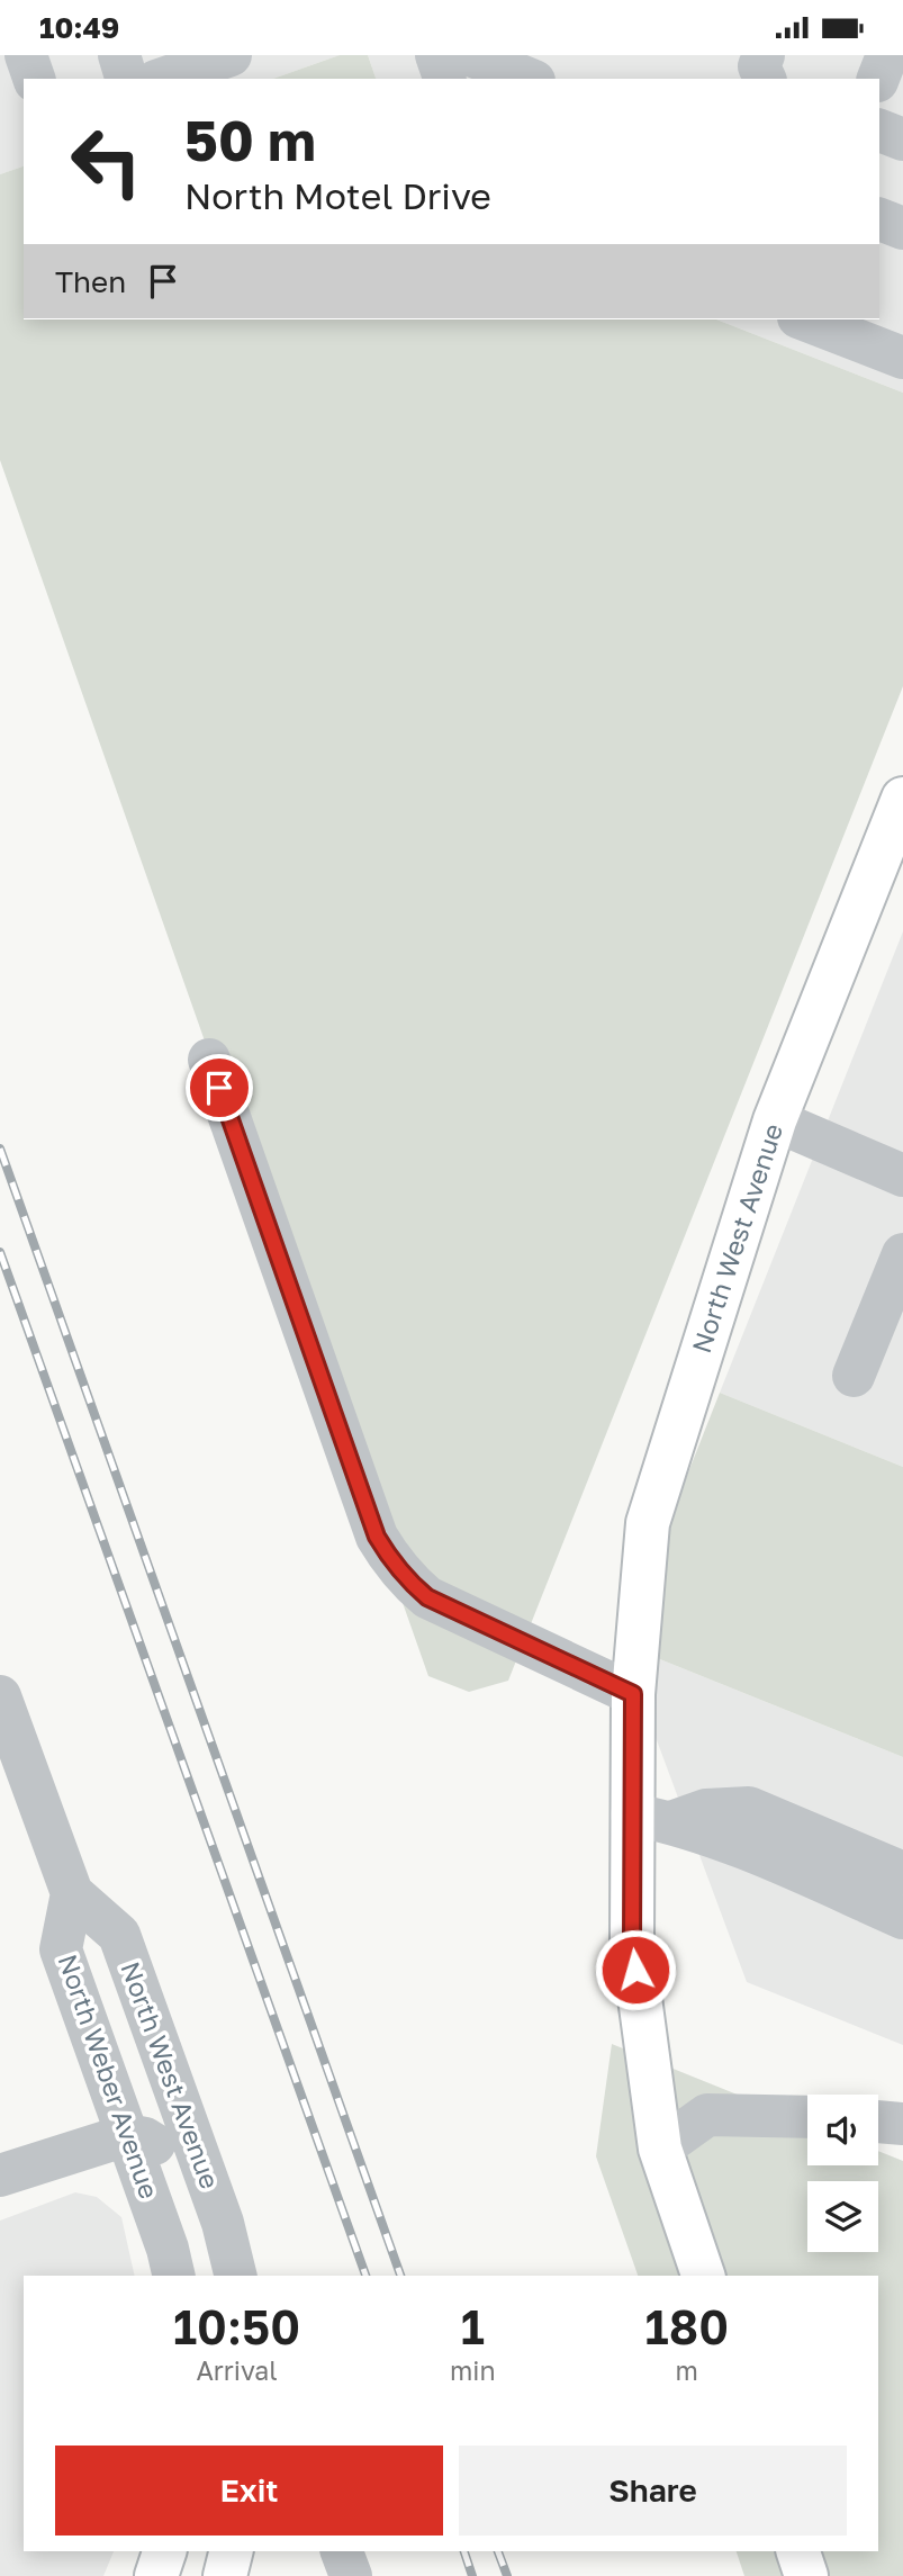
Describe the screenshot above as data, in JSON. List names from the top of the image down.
{
  "streets": {
    "main road": ["North West Avenue"],
    "street": ["North Weber Avenue"]
  },
  "crossings": [
    ["North West Avenue", "North Weber Avenue"]
  ],
  "page": {
    "status": "10:49",
    "turn": ["50 m", "North Motel Drive"],
    "then": "Then",
    "eta": [
      "10:50",
      "Arrival",
      "1",
      "min",
      "180",
      "m"
    ],
    "buttons": ["Exit", "Share"]
  }
}
